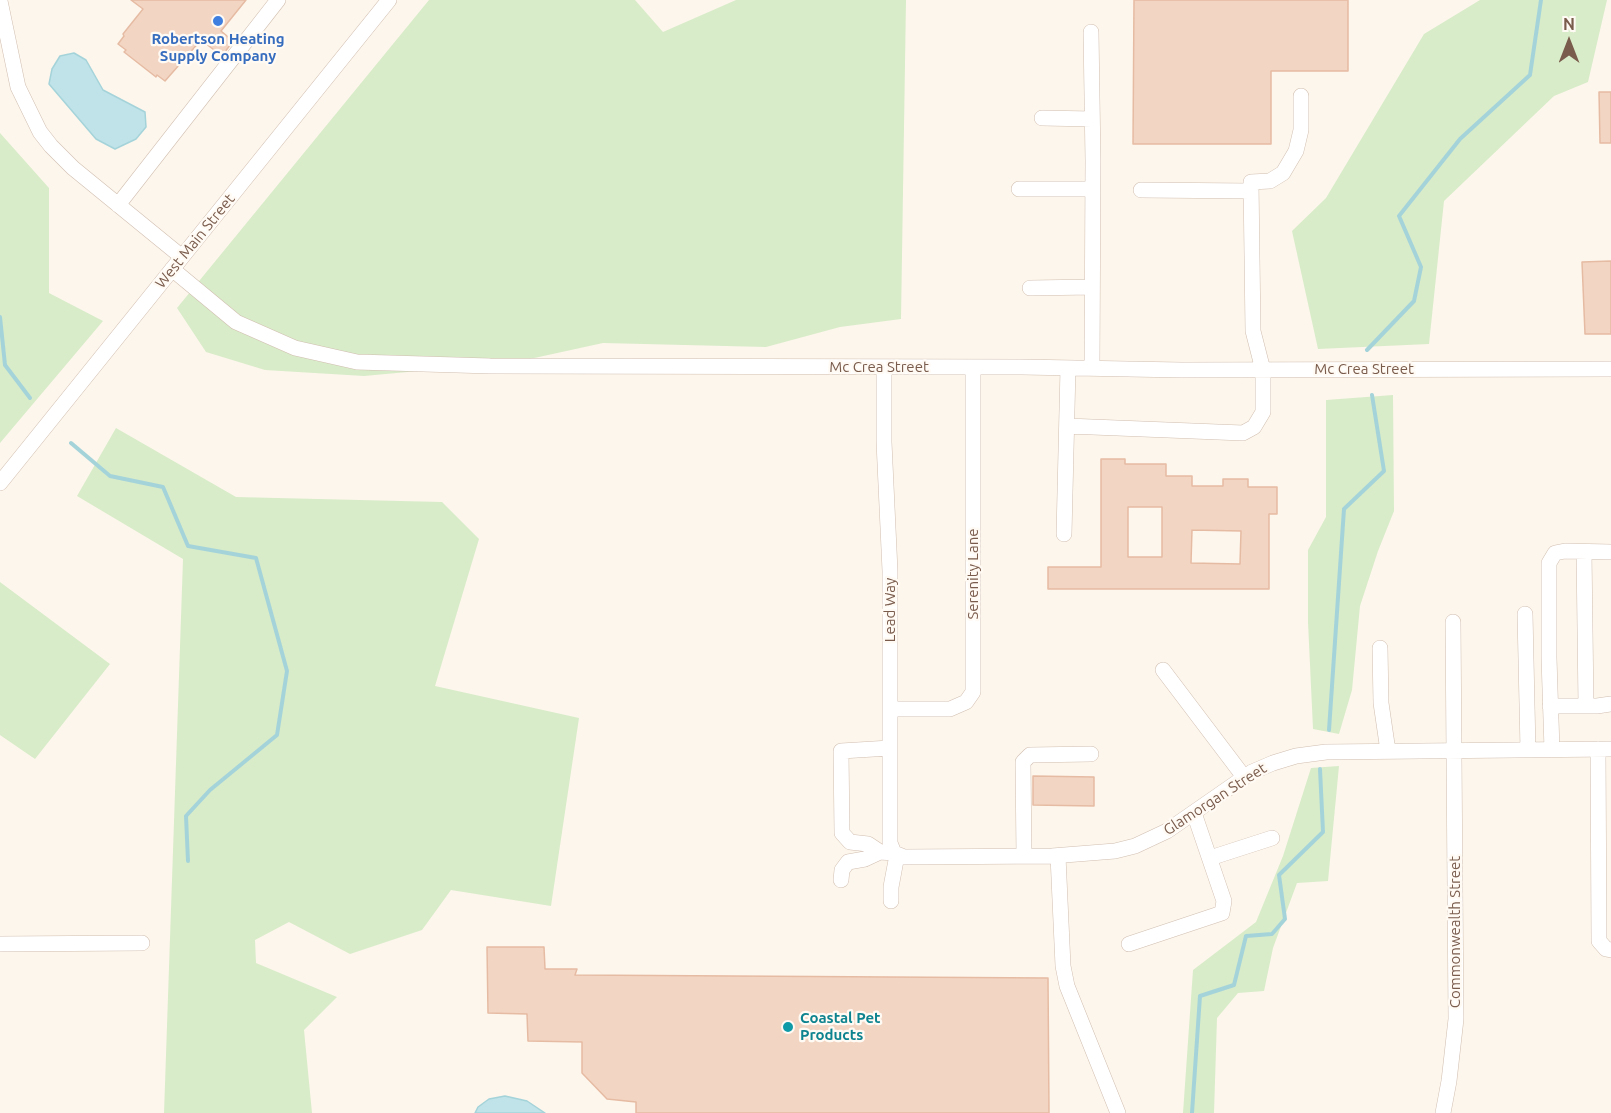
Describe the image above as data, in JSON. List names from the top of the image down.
{
  "streets": {
    "street": [
      "West Main Street",
      "Mc Crea Street",
      "Serenity Lane",
      "Lead Way",
      "Glamorgan Street",
      "Commonwealth Street"
    ]
  },
  "crossings": [
    ["West Main Street", "Mc Crea Street"],
    ["Mc Crea Street", "Serenity Lane"],
    ["Mc Crea Street", "Lead Way"],
    ["Serenity Lane", "Lead Way"],
    ["Lead Way", "Glamorgan Street"],
    ["Glamorgan Street", "Commonwealth Street"]
  ],
  "places": ["Robertson Heating Supply Company", "Coastal Pet Products"],
  "north": "top"
}
